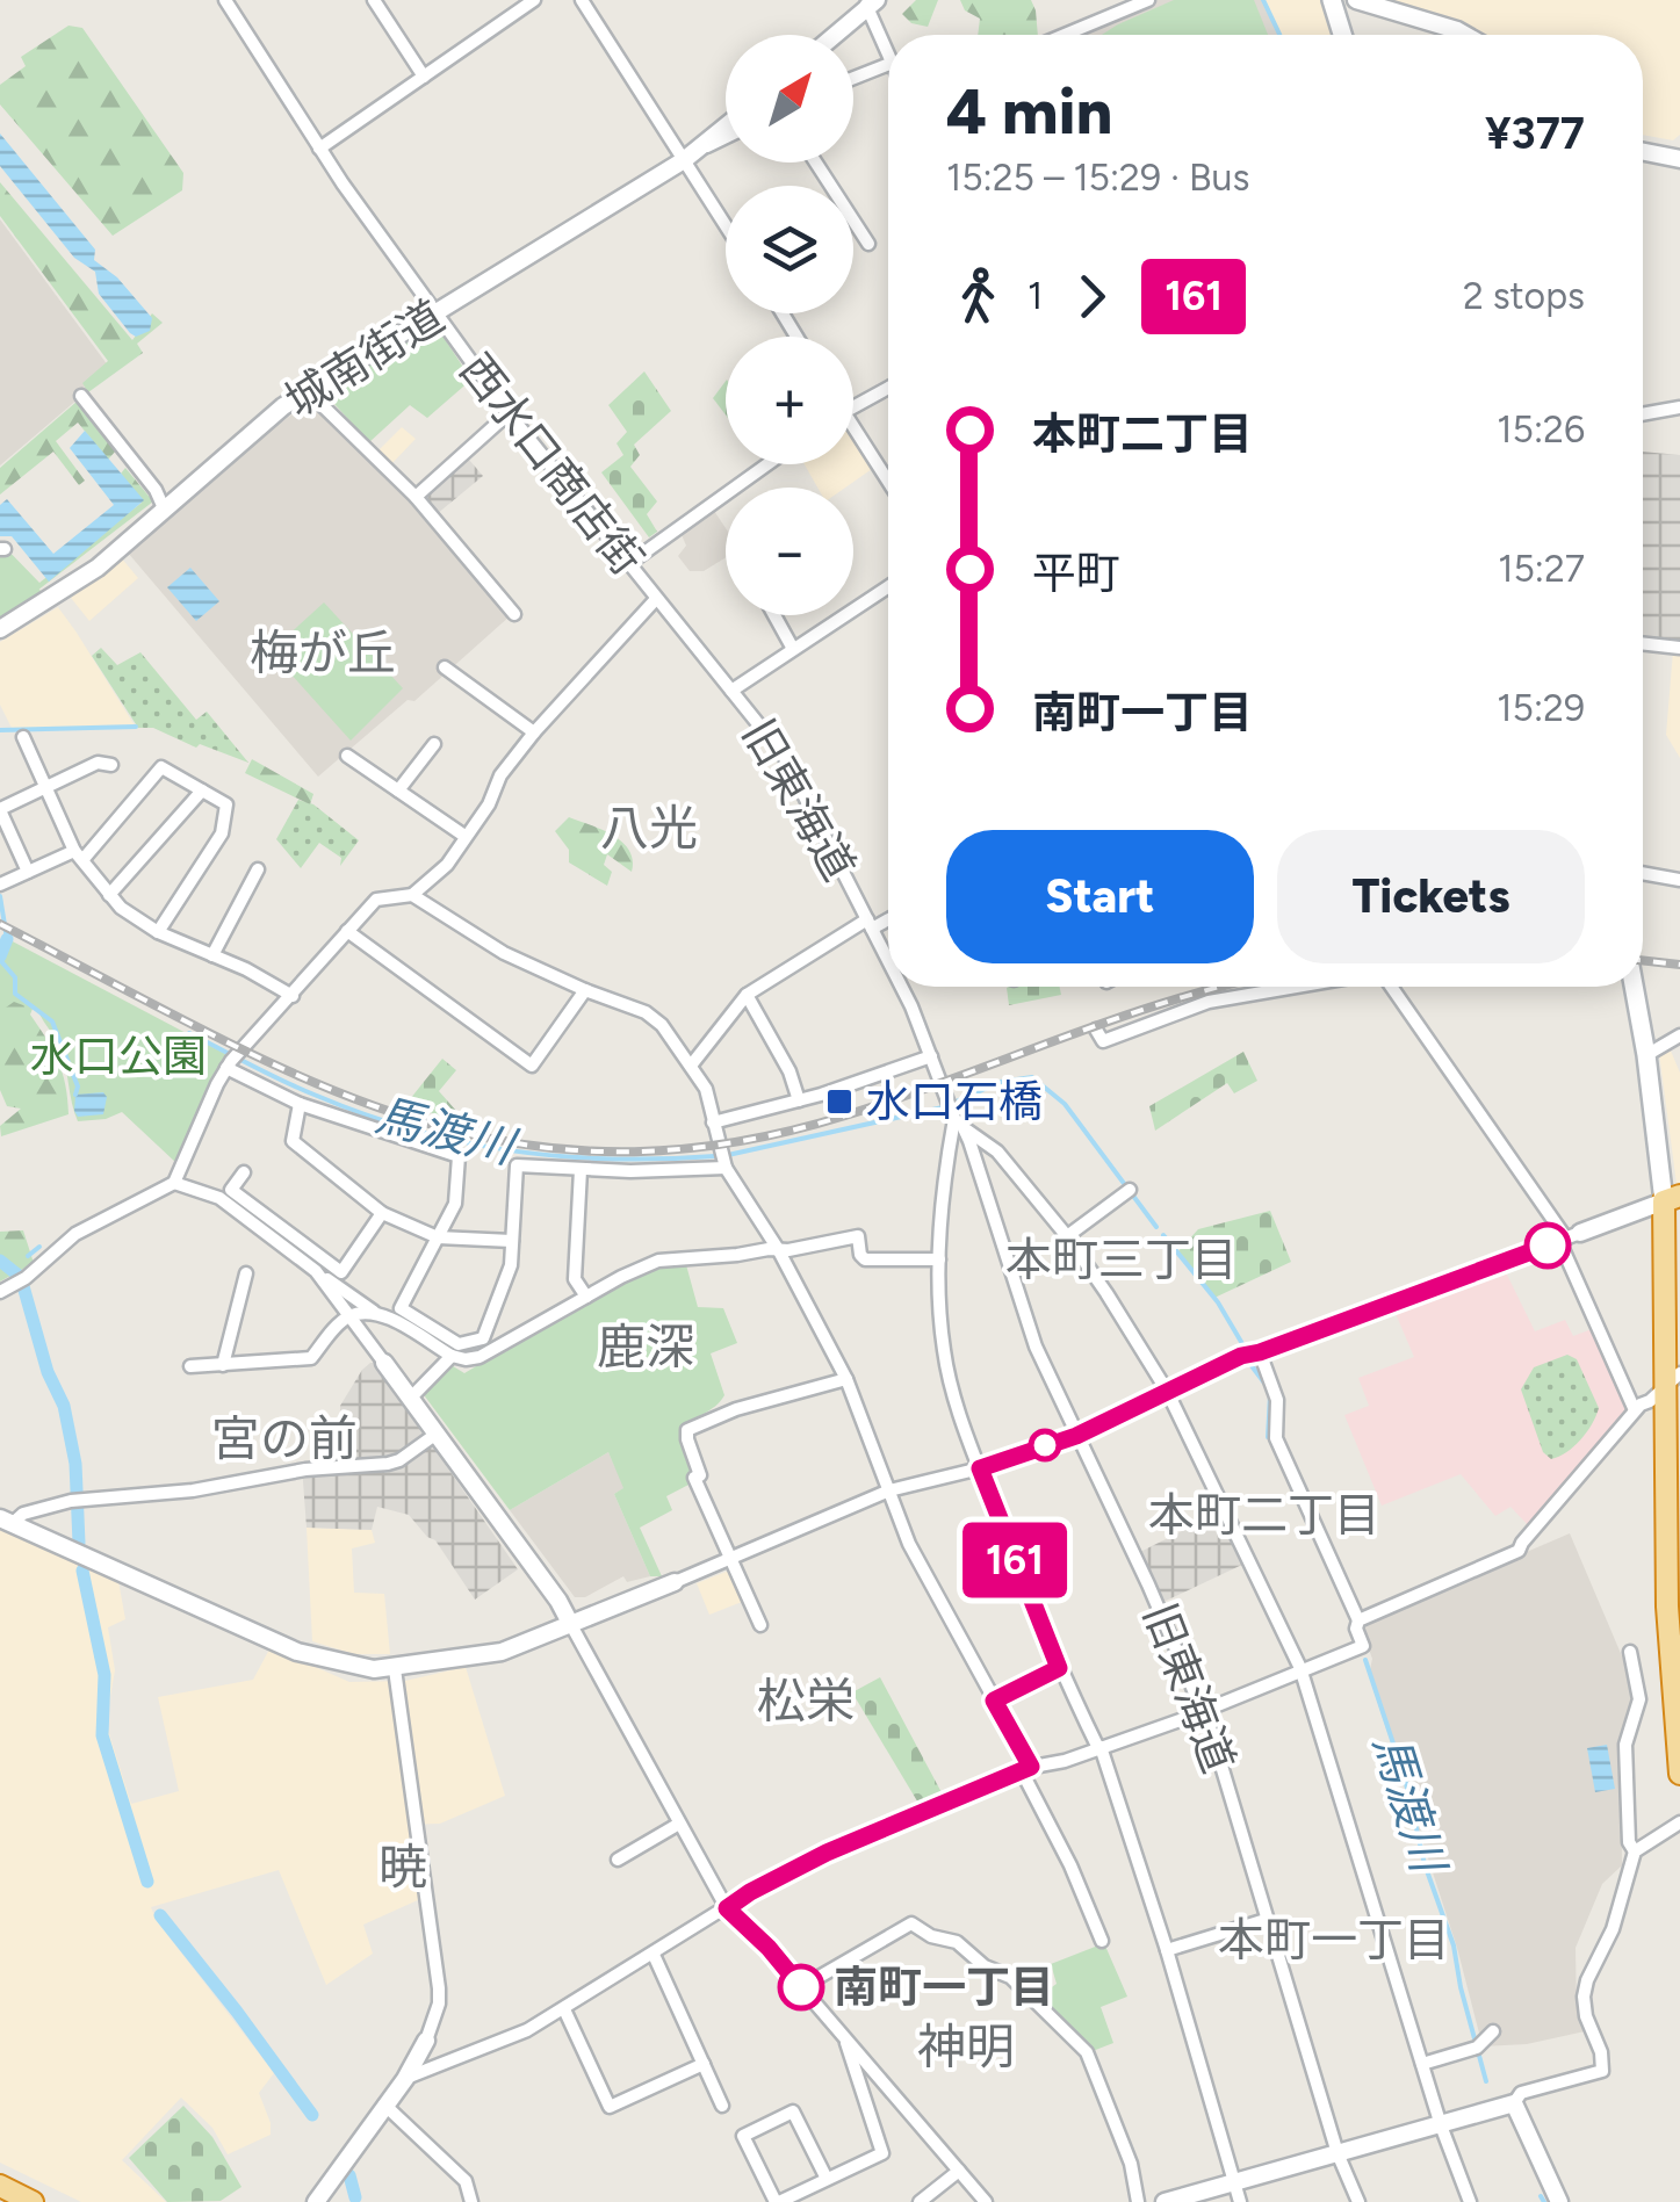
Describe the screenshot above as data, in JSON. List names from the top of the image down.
{
  "streets": {
    "street": ["城南街道", "西水口商店街", "旧東海道"]
  },
  "crossings": [
    ["城南街道", "西水口商店街"],
    ["西水口商店街", "旧東海道"]
  ],
  "districts": [
    "梅が丘",
    "八光",
    "本町三丁目",
    "鹿深",
    "宮の前",
    "本町二丁目",
    "松栄",
    "暁",
    "本町一丁目",
    "神明"
  ],
  "water": ["馬渡川"],
  "parks": ["水口公園"],
  "places": {
    "transit": ["水口石橋"],
    "other": ["南町一丁目"]
  },
  "lines": ["bus line 161"],
  "north": "top right",
  "page": {
    "on_map": "161",
    "map_buttons": ["+", "−"],
    "heading": ["4 min", "15:25 – 15:29 · Bus", "¥377"],
    "legs": ["1", "161", "2 stops"],
    "list": [
      {
        "name": "本町二丁目",
        "value": "15:26"
      },
      {
        "name": "平町",
        "value": "15:27"
      },
      {
        "name": "南町一丁目",
        "value": "15:29"
      }
    ],
    "buttons": ["Start", "Tickets"]
  }
}
